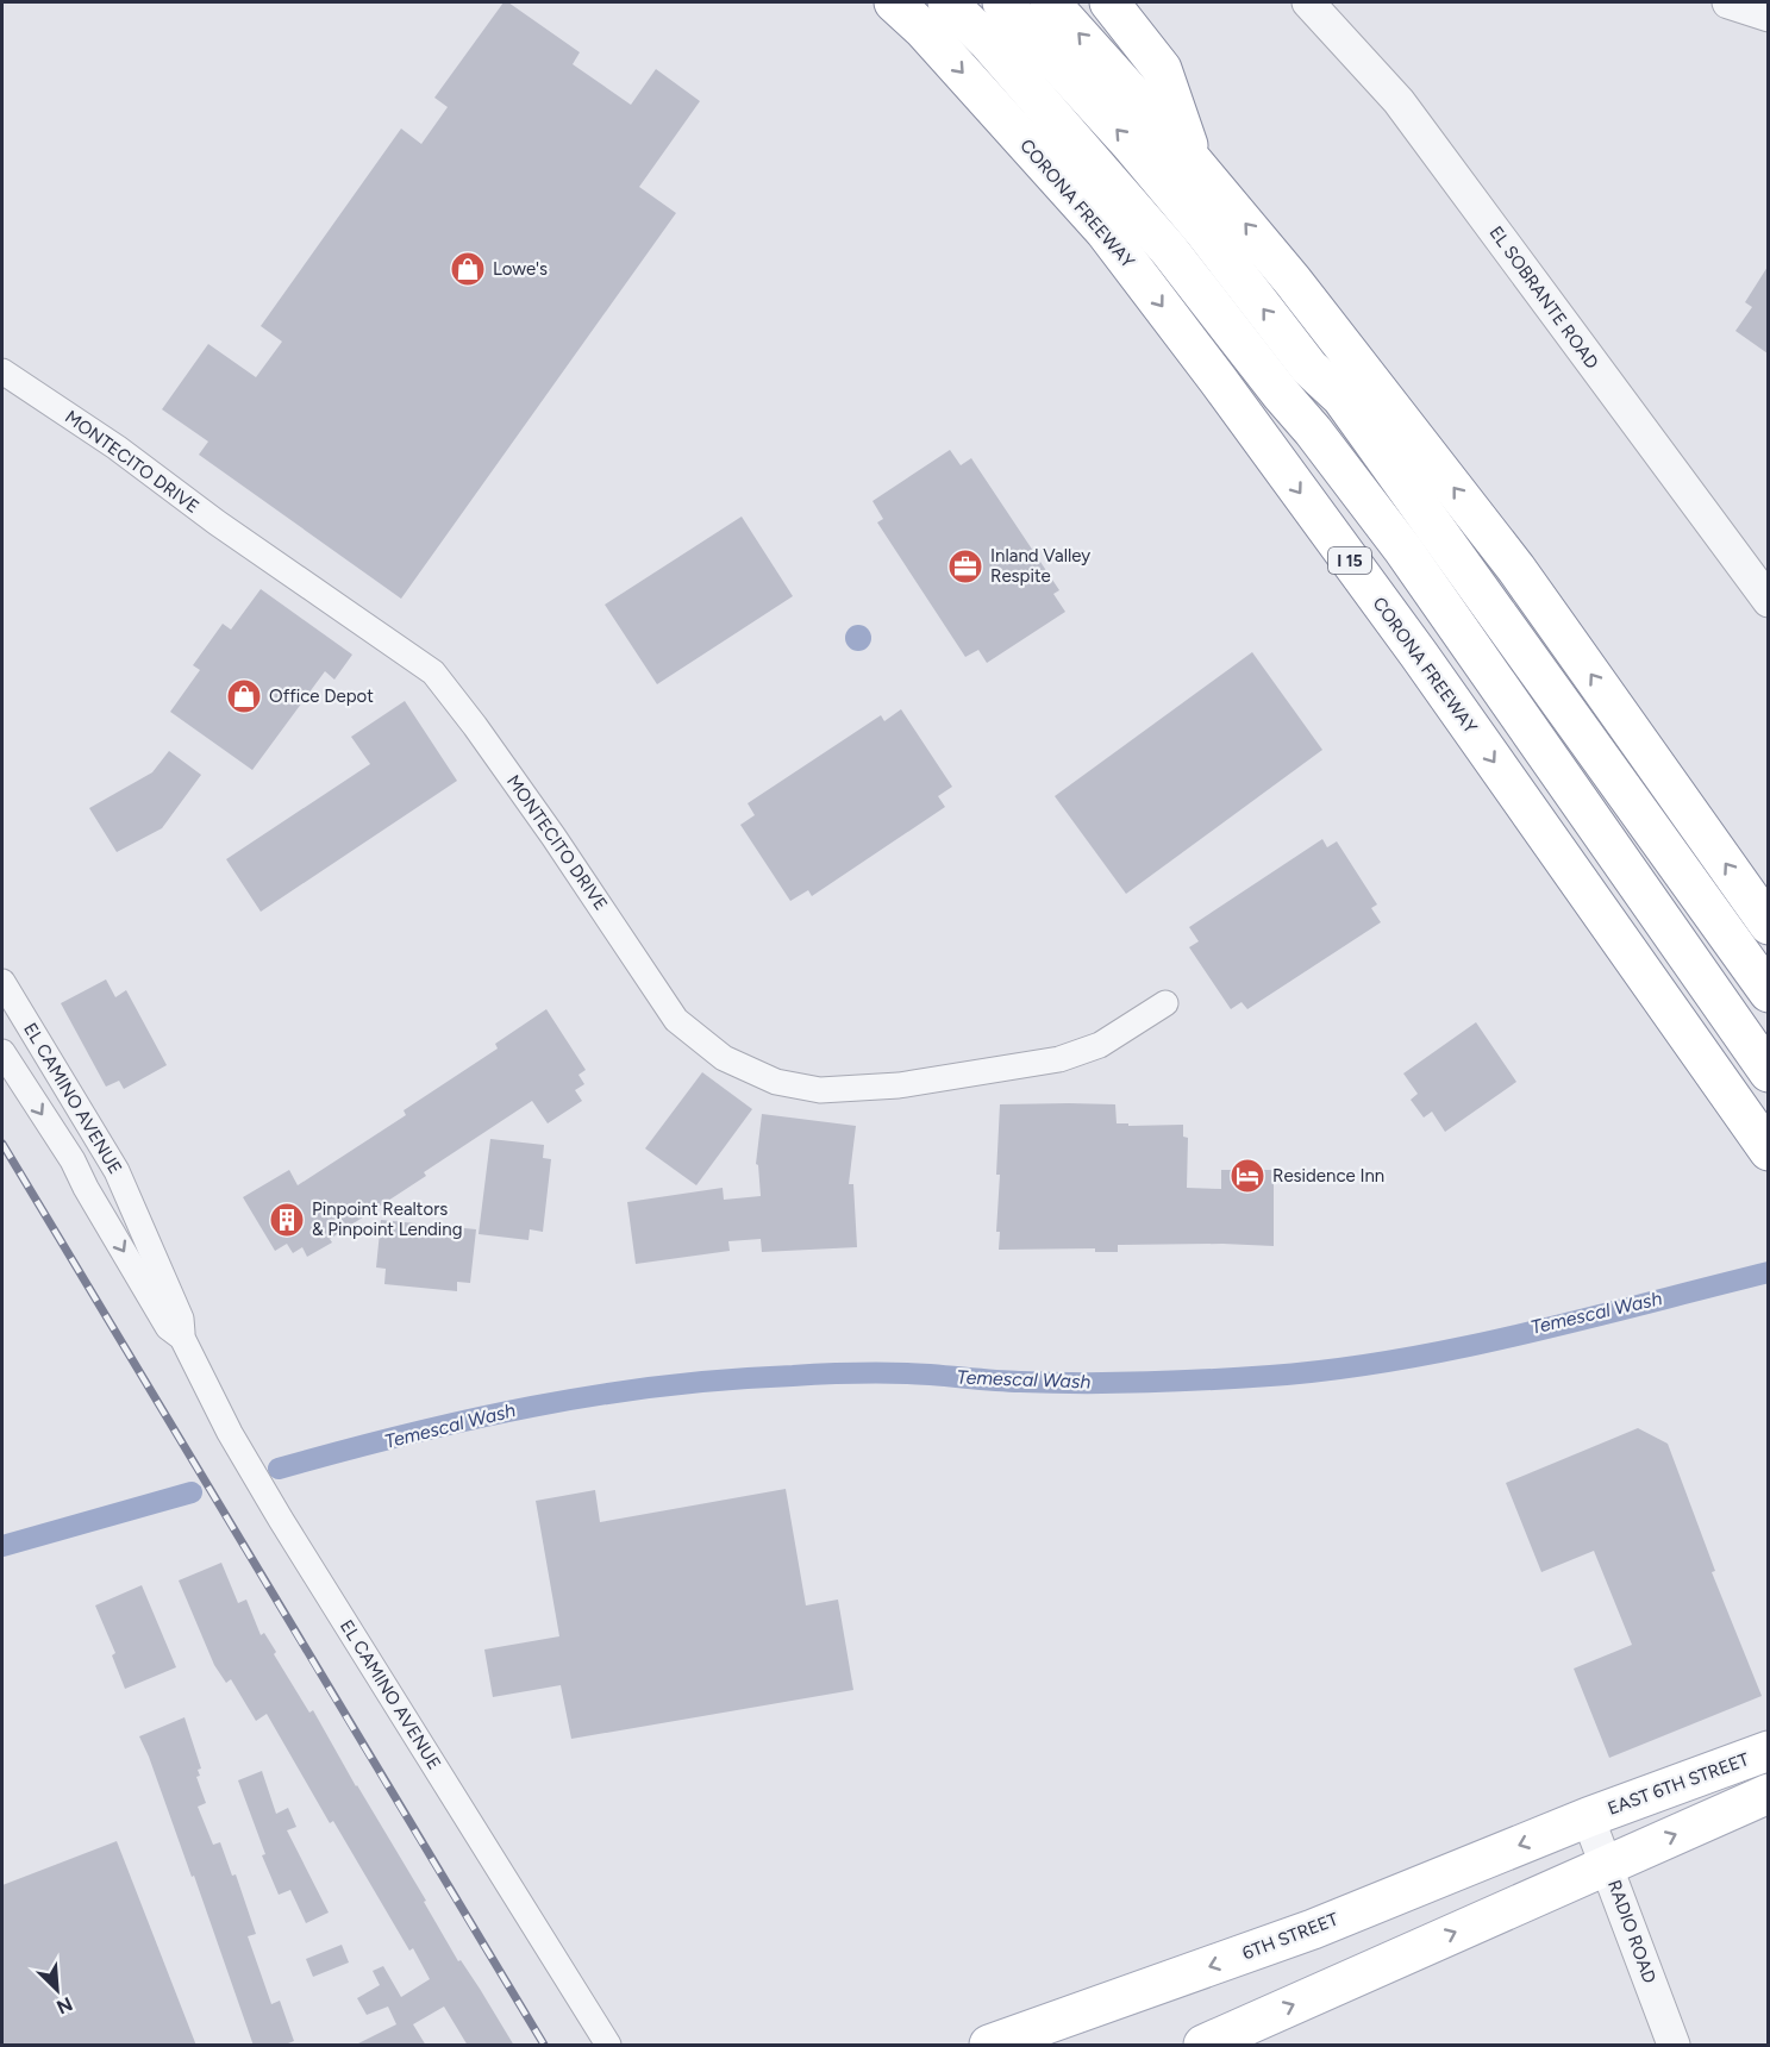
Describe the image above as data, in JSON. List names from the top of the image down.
{
  "streets": {
    "main road": [
      "CORONA FREEWAY",
      "I 15",
      "EAST 6TH STREET",
      "6TH STREET"
    ],
    "street": [
      "EL SOBRANTE ROAD",
      "MONTECITO DRIVE",
      "EL CAMINO AVENUE",
      "RADIO ROAD"
    ]
  },
  "crossings": [
    ["EAST 6TH STREET", "RADIO ROAD"],
    ["EAST 6TH STREET", "6TH STREET"],
    ["RADIO ROAD", "6TH STREET"]
  ],
  "water": ["Temescal Wash"],
  "places": {
    "shop": ["Lowe's", "Office Depot"],
    "office": ["Inland Valley Respite"],
    "hotel": ["Residence Inn"],
    "building": ["Pinpoint Realtors & Pinpoint Lending"]
  },
  "north": "bottom right"
}
